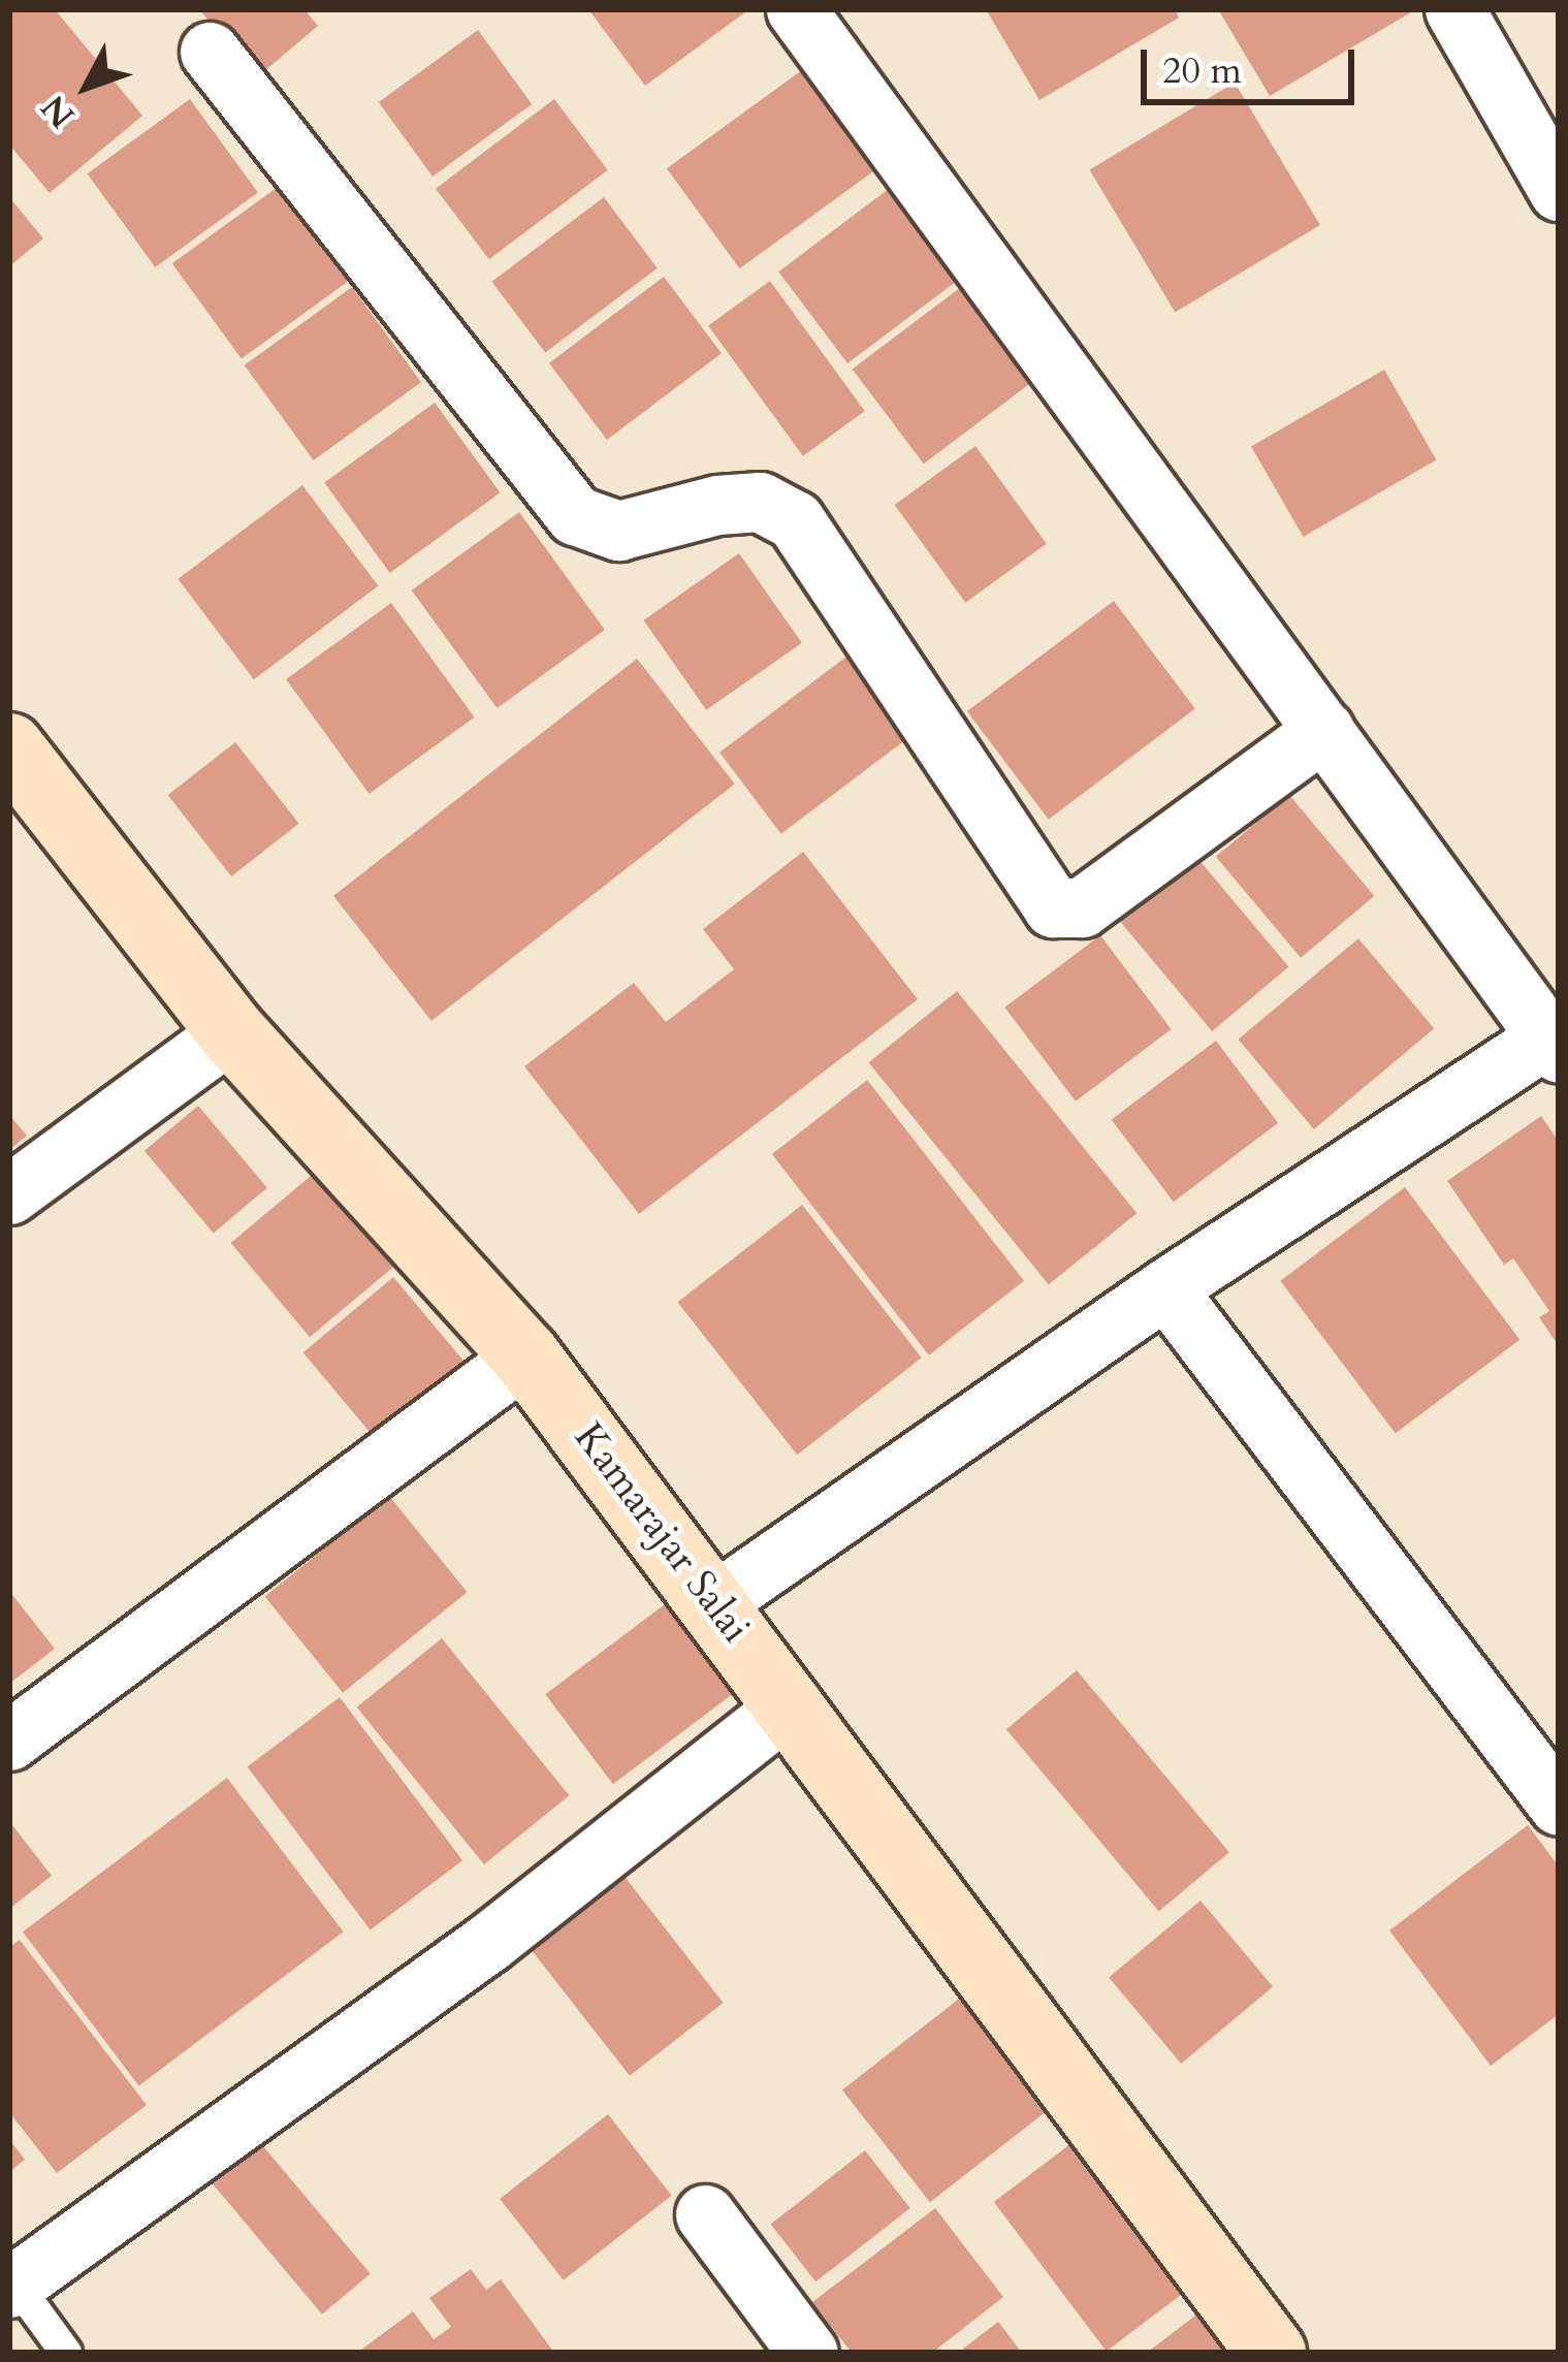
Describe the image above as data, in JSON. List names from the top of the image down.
{
  "streets": {
    "main road": ["Kamarajar Salai"]
  },
  "scale_bar": "20 m",
  "north": "bottom left"
}
